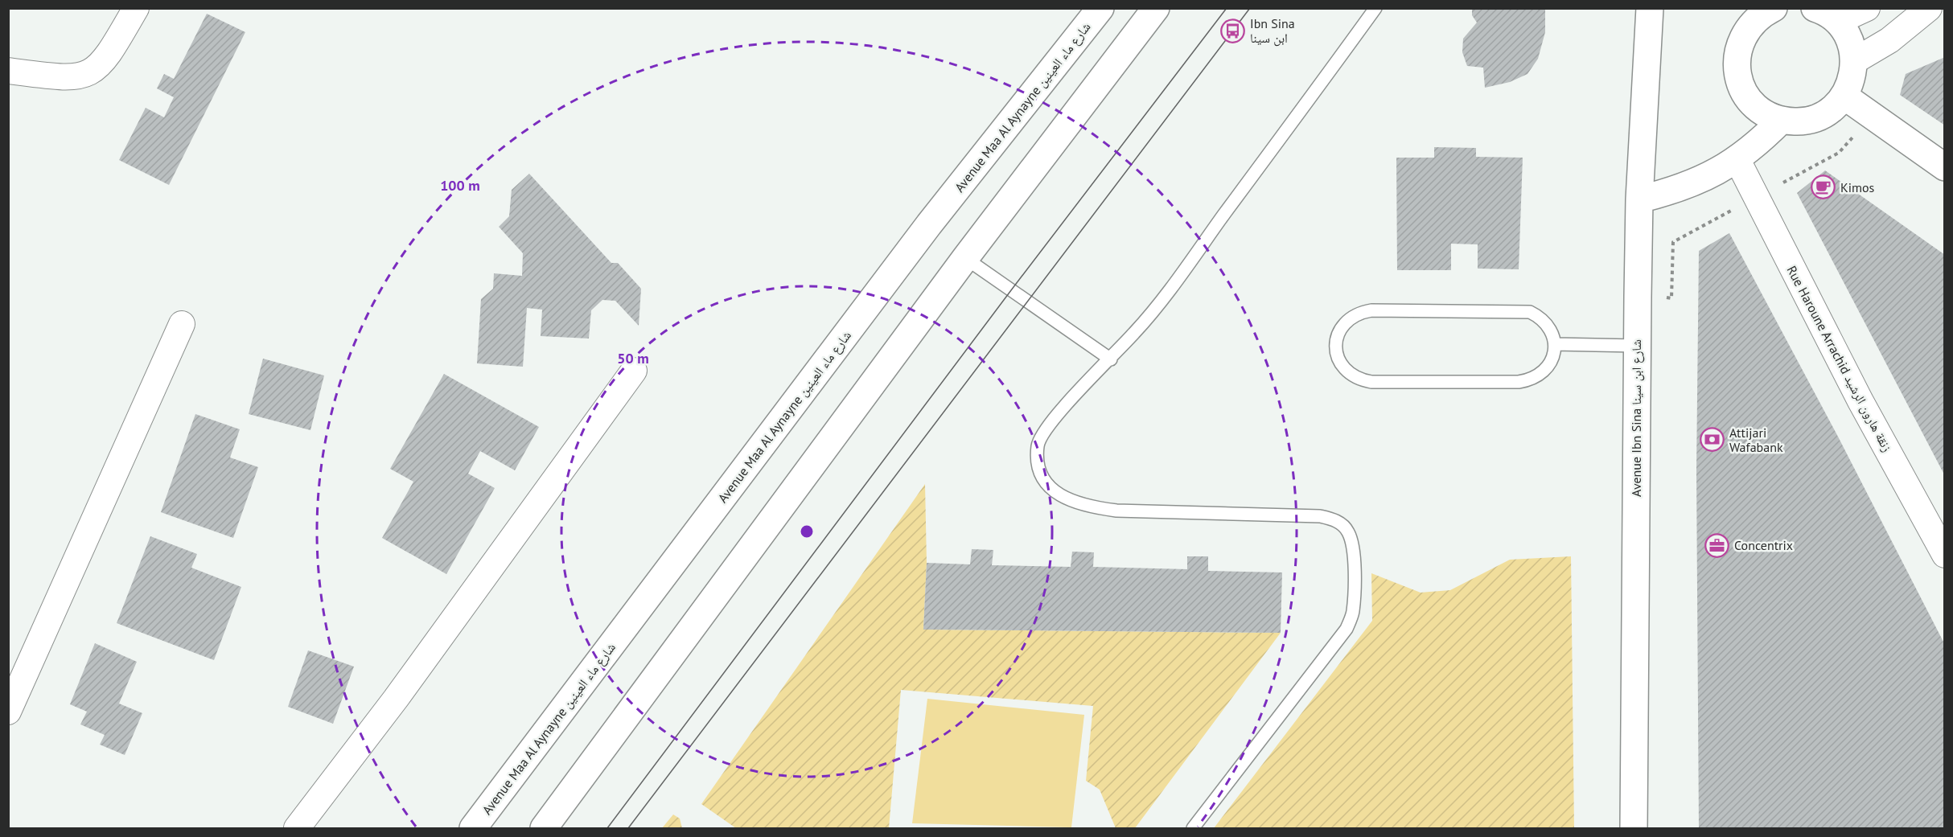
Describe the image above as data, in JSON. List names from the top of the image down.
{
  "streets": {
    "street": ["Avenue Maa Al Aynayne شارع ماء العينين", "Rue Haroune Arrachid زنقة هارون الرشيد", "Avenue Ibn Sina شارع ابن سينا"]
  },
  "places": {
    "bus stop": ["Ibn Sina ابن سينا"],
    "cafe": ["Kimos"],
    "bank": ["Attijari Wafabank"],
    "office": ["Concentrix"]
  },
  "rings": ["100 m", "50 m"]
}
